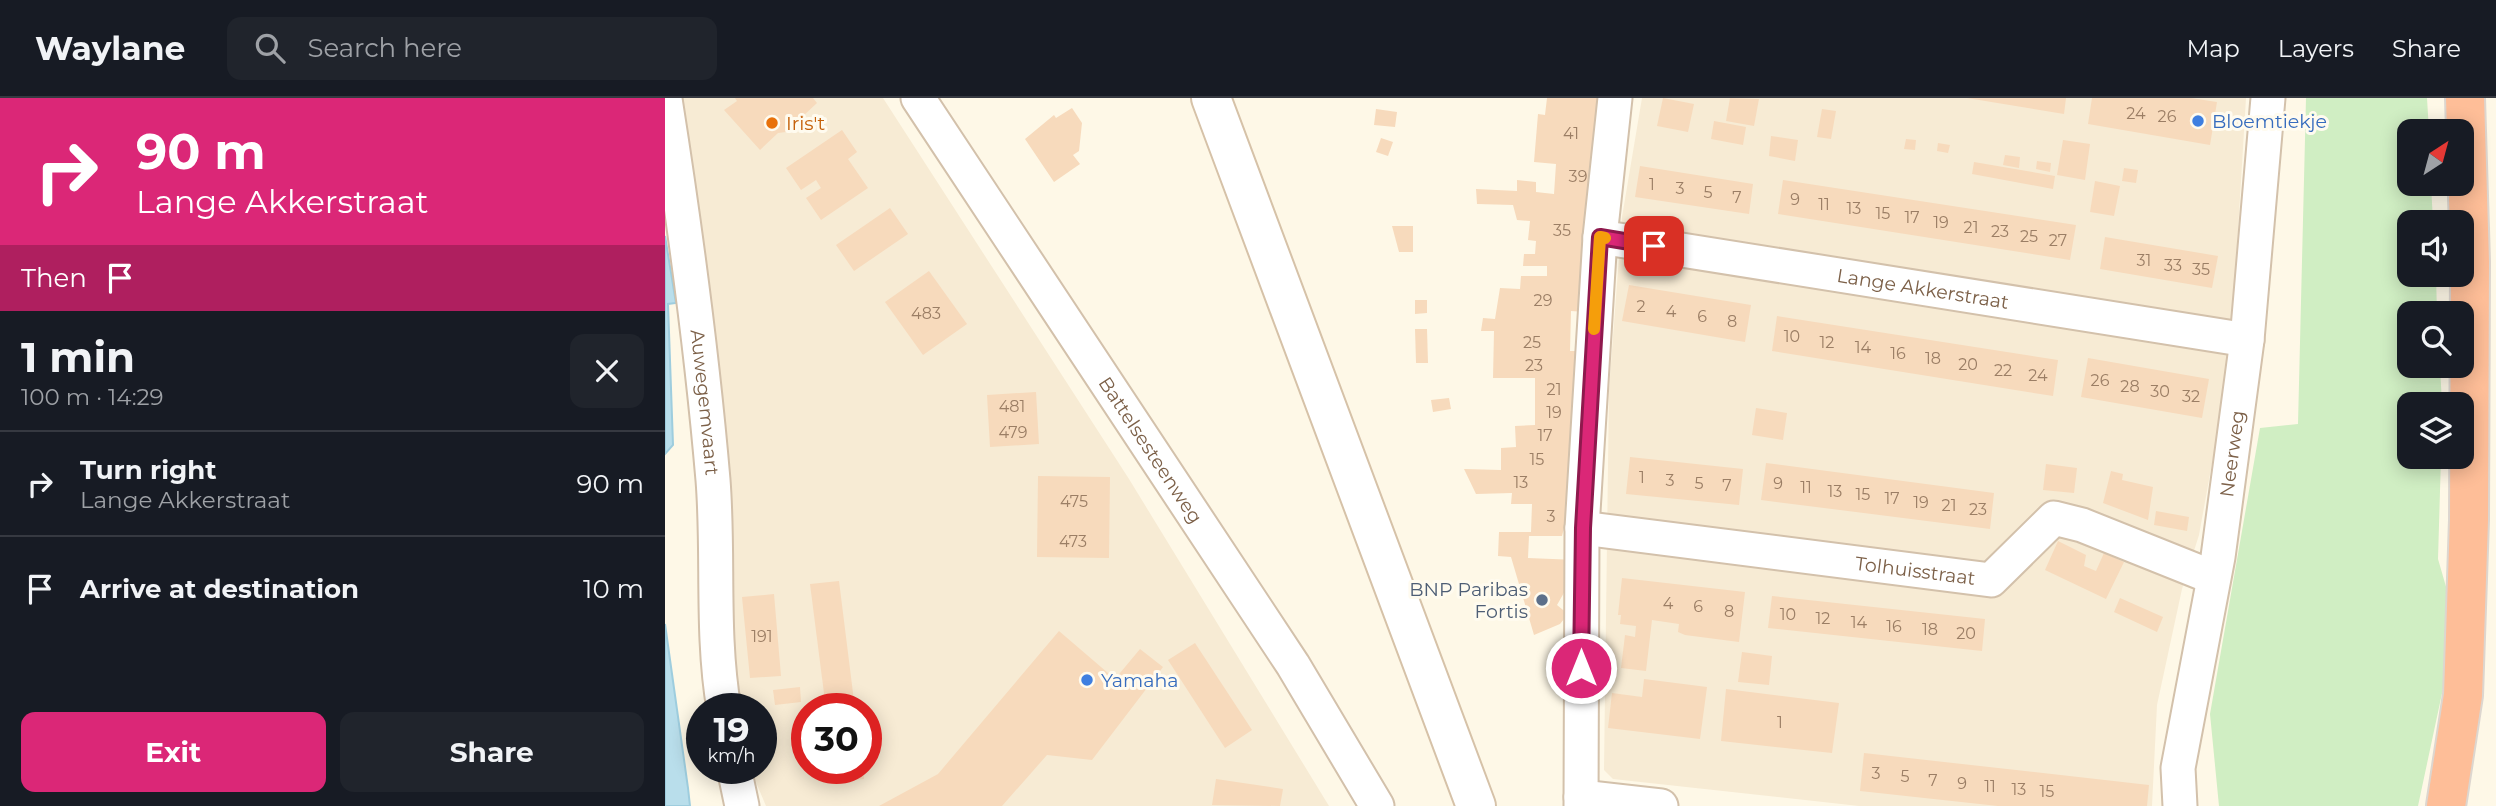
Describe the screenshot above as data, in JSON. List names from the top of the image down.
{
  "streets": {
    "street": [
      "Lange Akkerstraat",
      "Auwegemvaart",
      "Battelsesteenweg",
      "Neerweg",
      "Tolhuisstraat"
    ]
  },
  "crossings": [
    ["Lange Akkerstraat", "Neerweg"],
    ["Neerweg", "Tolhuisstraat"]
  ],
  "places": [
    "Bloemtiekje",
    "Iris't",
    "BNP Paribas Fortis",
    "Yamaha"
  ],
  "house_numbers": [
    "24",
    "26",
    "41",
    "39",
    "1",
    "3",
    "5",
    "7",
    "9",
    "11",
    "13",
    "15",
    "17",
    "19",
    "21",
    "35",
    "23",
    "25",
    "27",
    "31",
    "33",
    "35",
    "29",
    "2",
    "4",
    "483",
    "6",
    "8",
    "10",
    "25",
    "12",
    "14",
    "16",
    "18",
    "20",
    "23",
    "22",
    "24",
    "26",
    "28",
    "21",
    "30",
    "32",
    "481",
    "19",
    "479",
    "17",
    "15",
    "1",
    "3",
    "13",
    "5",
    "9",
    "7",
    "11",
    "13",
    "15",
    "17",
    "475",
    "19",
    "21",
    "23",
    "3",
    "473",
    "4",
    "6",
    "8",
    "10",
    "12",
    "14",
    "16",
    "18",
    "20",
    "191",
    "1",
    "3",
    "5",
    "7",
    "9",
    "11",
    "13",
    "15"
  ],
  "north": "top right",
  "page": {
    "header": "Waylane",
    "search": "Search here",
    "nav": ["Map", "Layers", "Share"],
    "turn": ["90 m", "Lange Akkerstraat"],
    "then": "Then",
    "heading": ["1 min", "100 m · 14:29"],
    "list": [
      {
        "name": "Turn right",
        "note": "Lange Akkerstraat",
        "value": "90 m"
      },
      {
        "name": "Arrive at destination",
        "value": "10 m"
      }
    ],
    "speed": "19 km/h",
    "limit": "30",
    "buttons": ["Exit", "Share"]
  }
}
